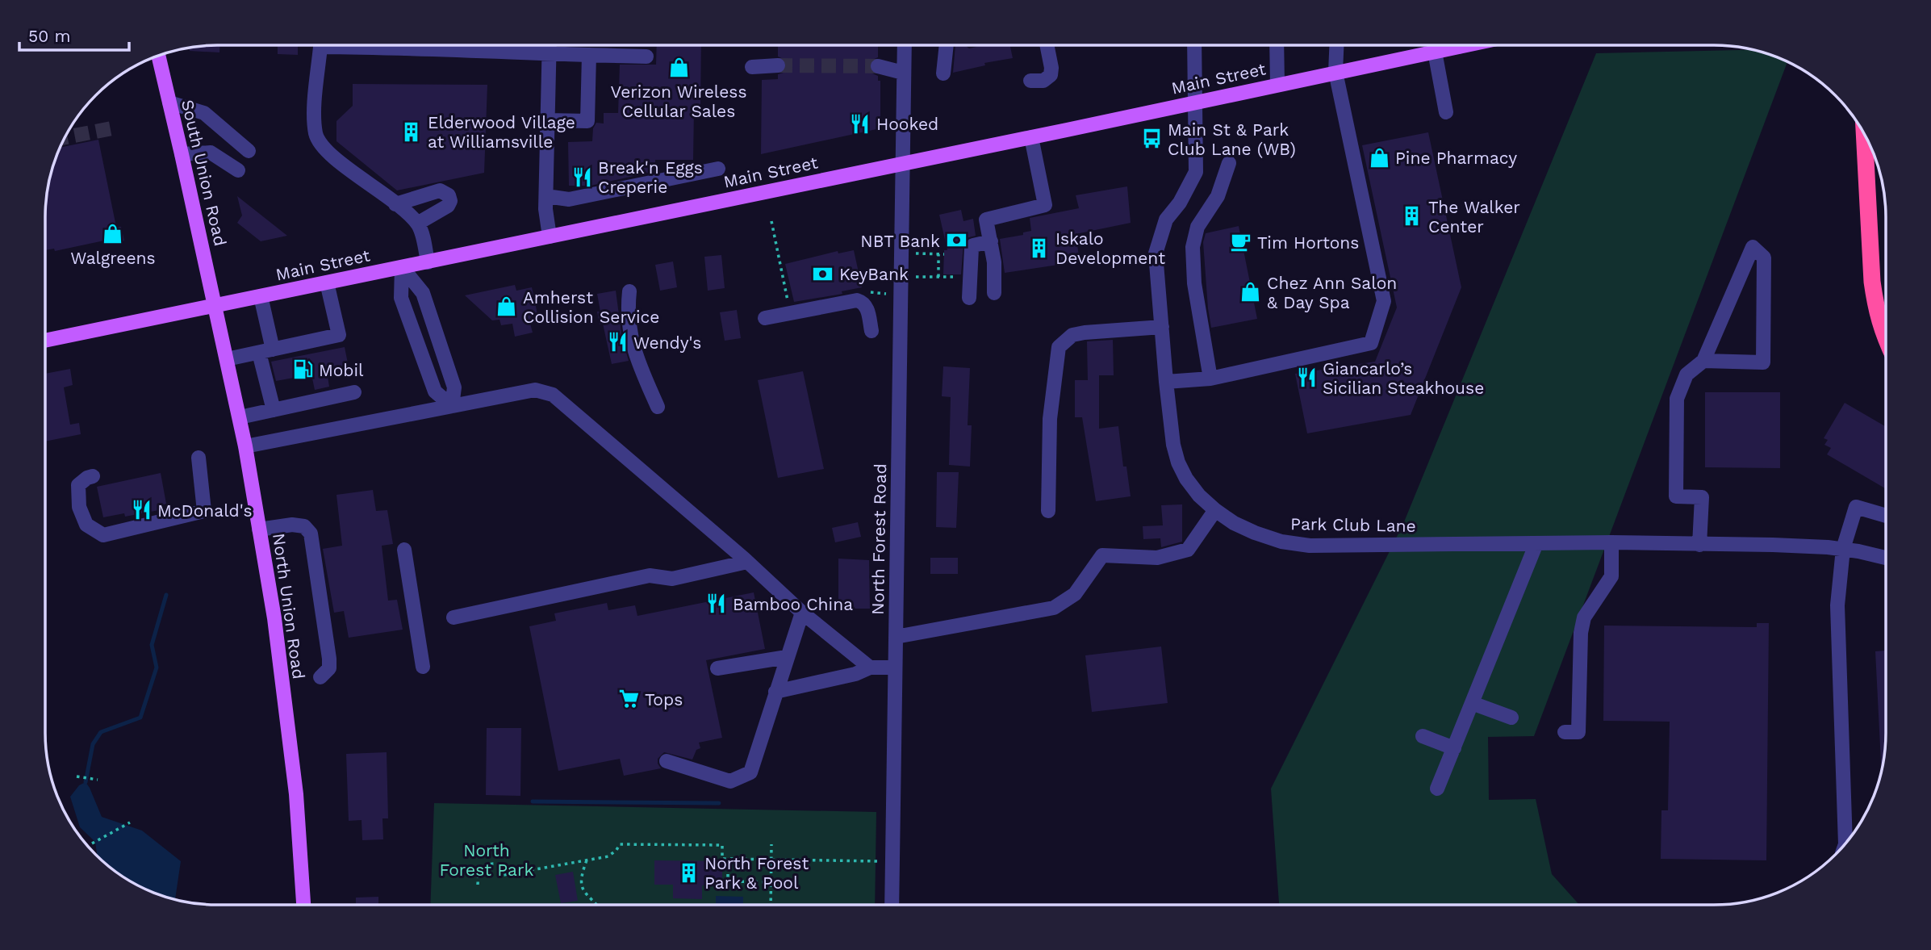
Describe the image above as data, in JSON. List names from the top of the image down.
{
  "streets": {
    "main road": ["Main Street", "South Union Road", "North Union Road"],
    "street": ["Park Club Lane", "North Forest Road"]
  },
  "crossings": [
    ["Main Street", "South Union Road"],
    ["Main Street", "Park Club Lane"],
    ["Main Street", "North Forest Road"],
    ["Main Street", "North Union Road"],
    ["South Union Road", "North Union Road"]
  ],
  "parks": ["North Forest Park"],
  "places": {
    "shop": [
      "Verizon Wireless Cellular Sales",
      "Pine Pharmacy",
      "Walgreens",
      "Chez Ann Salon & Day Spa",
      "Amherst Collision Service"
    ],
    "restaurant": [
      "Hooked",
      "Break'n Eggs Creperie",
      "Wendy's",
      "Giancarlo’s Sicilian Steakhouse",
      "McDonald's",
      "Bamboo China"
    ],
    "building": [
      "Elderwood Village at Williamsville",
      "The Walker Center",
      "Iskalo Development",
      "North Forest Park & Pool"
    ],
    "bus stop": ["Main St & Park Club Lane (WB)"],
    "bank": ["NBT Bank", "KeyBank"],
    "cafe": ["Tim Hortons"],
    "fuel station": ["Mobil"],
    "supermarket": ["Tops"]
  },
  "scale_bar": "50 m"
}
